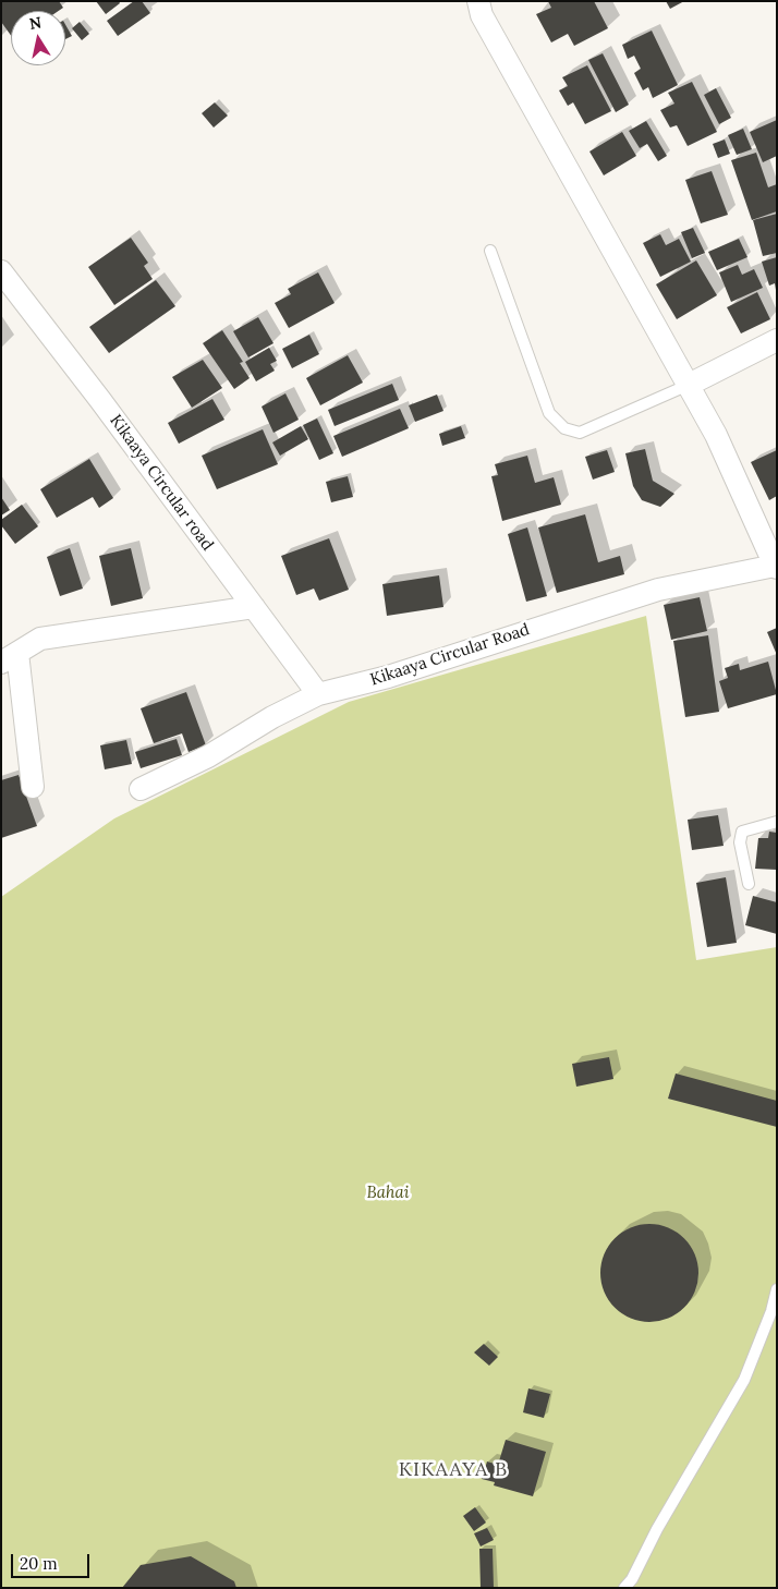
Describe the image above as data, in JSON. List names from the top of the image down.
{
  "streets": {
    "street": ["Kikaaya Circular road", "Kikaaya Circular Road"]
  },
  "crossings": [
    ["Kikaaya Circular road", "Kikaaya Circular Road"]
  ],
  "districts": ["KIKAAYA B"],
  "parks": ["Bahai"],
  "scale_bar": "20 m",
  "north": "top"
}
